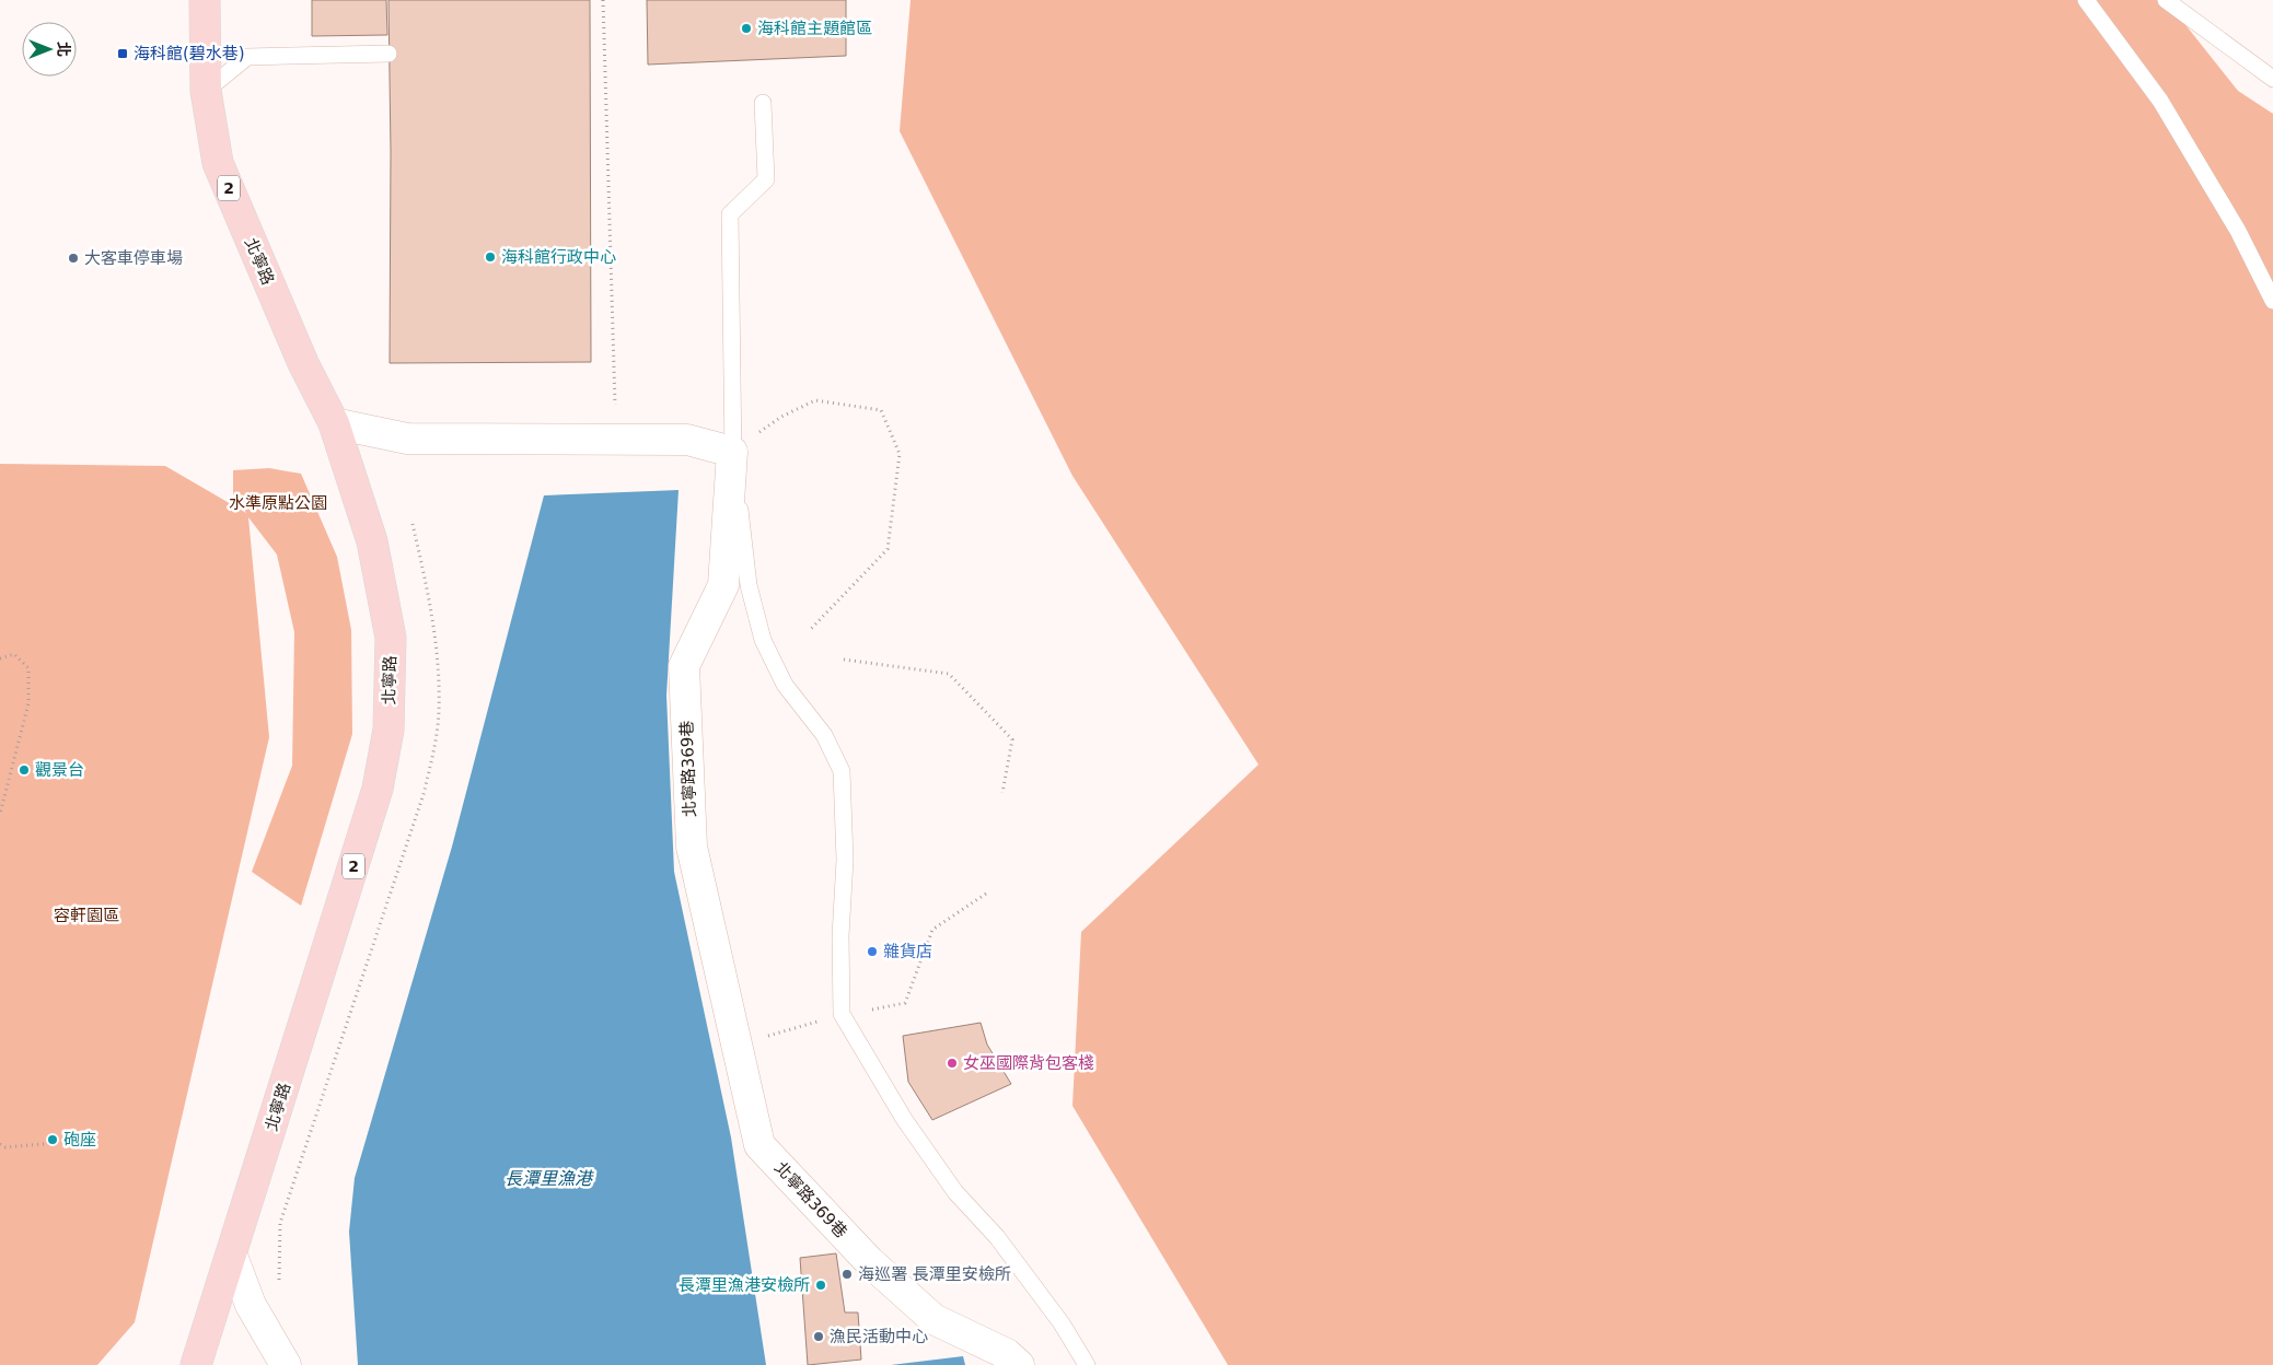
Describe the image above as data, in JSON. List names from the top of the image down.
{
  "streets": {
    "main road": ["2", "北寧路"],
    "street": ["北寧路369巷"]
  },
  "water": ["長潭里漁港"],
  "parks": ["水準原點公園", "容軒園區"],
  "places": {
    "other": [
      "海科館主題館區",
      "海科館行政中心",
      "大客車停車場",
      "觀景台",
      "雜貨店",
      "女巫國際背包客棧",
      "砲座",
      "海巡署 長潭里安檢所",
      "長潭里漁港安檢所",
      "漁民活動中心"
    ],
    "transit": ["海科館(碧水巷)"]
  },
  "north": "right"
}
